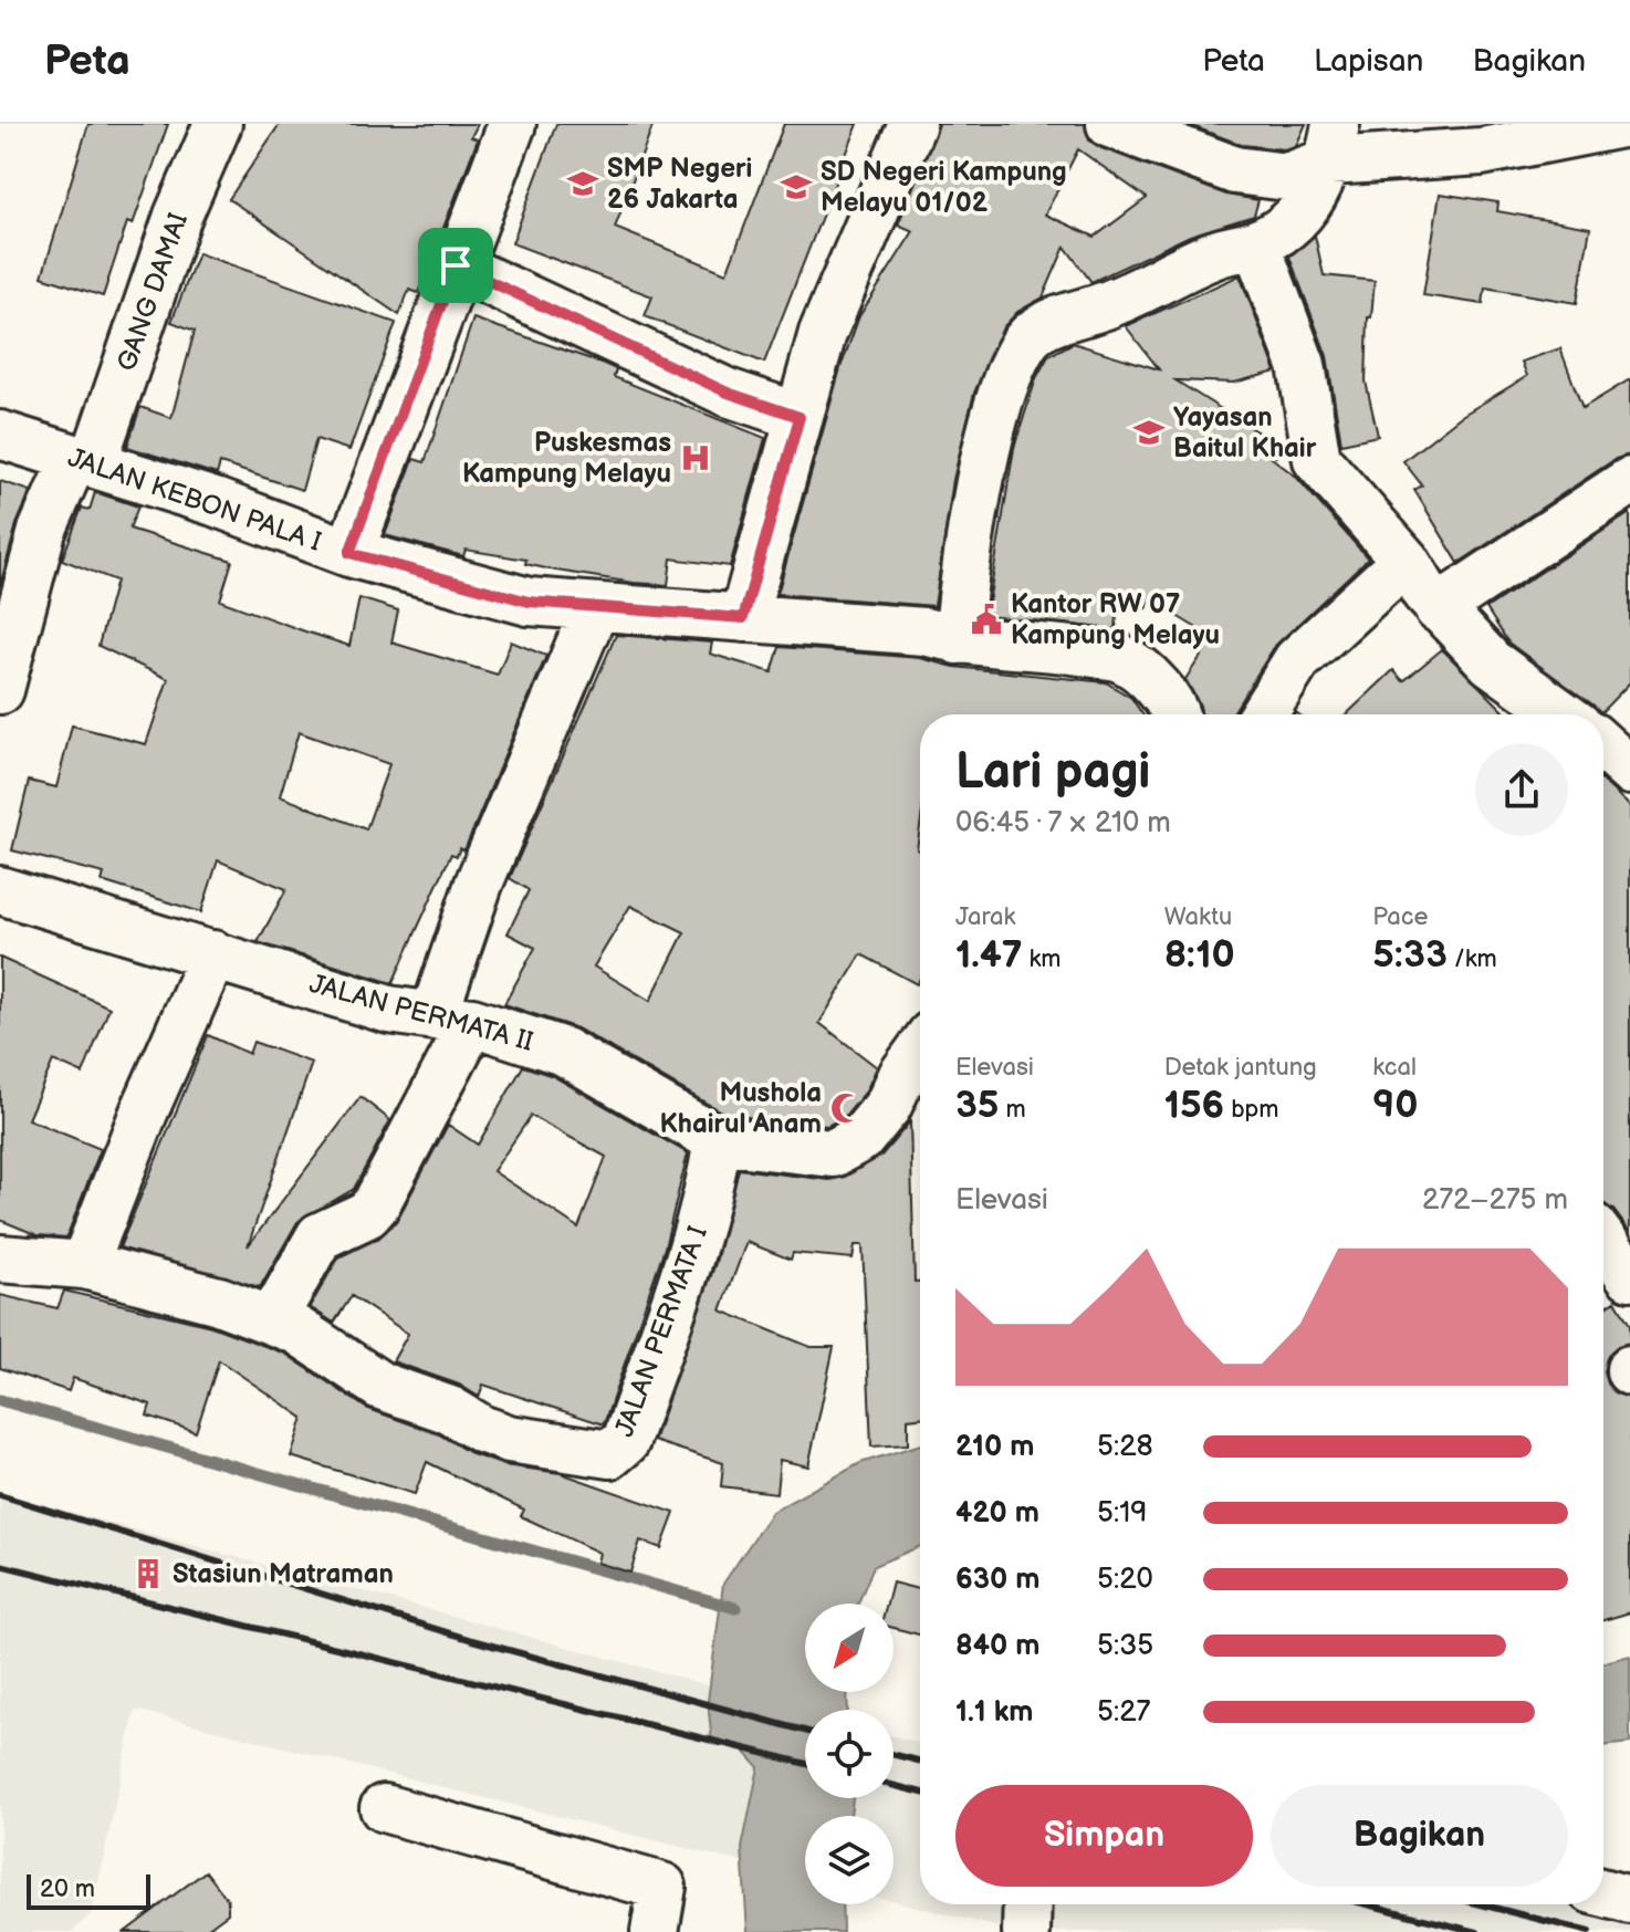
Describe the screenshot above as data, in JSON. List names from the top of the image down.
{
  "streets": {
    "street": [
      "GANG DAMAI",
      "JALAN KEBON PALA I",
      "JALAN PERMATA II",
      "JALAN PERMATA I"
    ]
  },
  "crossings": [
    ["GANG DAMAI", "JALAN KEBON PALA I"],
    ["JALAN PERMATA II", "JALAN PERMATA I"]
  ],
  "places": {
    "school or university": ["SMP Negeri 26 Jakarta", "SD Negeri Kampung Melayu 01/02", "Yayasan Baitul Khair"],
    "hospital": ["Puskesmas Kampung Melayu"],
    "public building": ["Kantor RW 07 Kampung Melayu"],
    "mosque": ["Mushola Khairul Anam"],
    "building": ["Stasiun Matraman"]
  },
  "scale_bar": "20 m",
  "north": "bottom left",
  "page": {
    "header": "Peta",
    "nav": ["Peta", "Lapisan", "Bagikan"],
    "heading": ["Lari pagi", "06:45 · 7 × 210 m"],
    "stats": [
      ["Jarak", "1.47 km"],
      ["Waktu", "8:10"],
      ["Pace", "5:33 /km"],
      ["Elevasi", "35 m"],
      ["Detak jantung", "156 bpm"],
      ["kcal", "90"]
    ],
    "chart": ["Elevasi", "272–275 m"],
    "list": [
      {
        "name": "210 m",
        "note": "5:28"
      },
      {
        "name": "420 m",
        "note": "5:19"
      },
      {
        "name": "630 m",
        "note": "5:20"
      },
      {
        "name": "840 m",
        "note": "5:35"
      },
      {
        "name": "1.1 km",
        "note": "5:27"
      }
    ],
    "buttons": ["Simpan", "Bagikan"],
    "scale": "20 m"
  }
}
